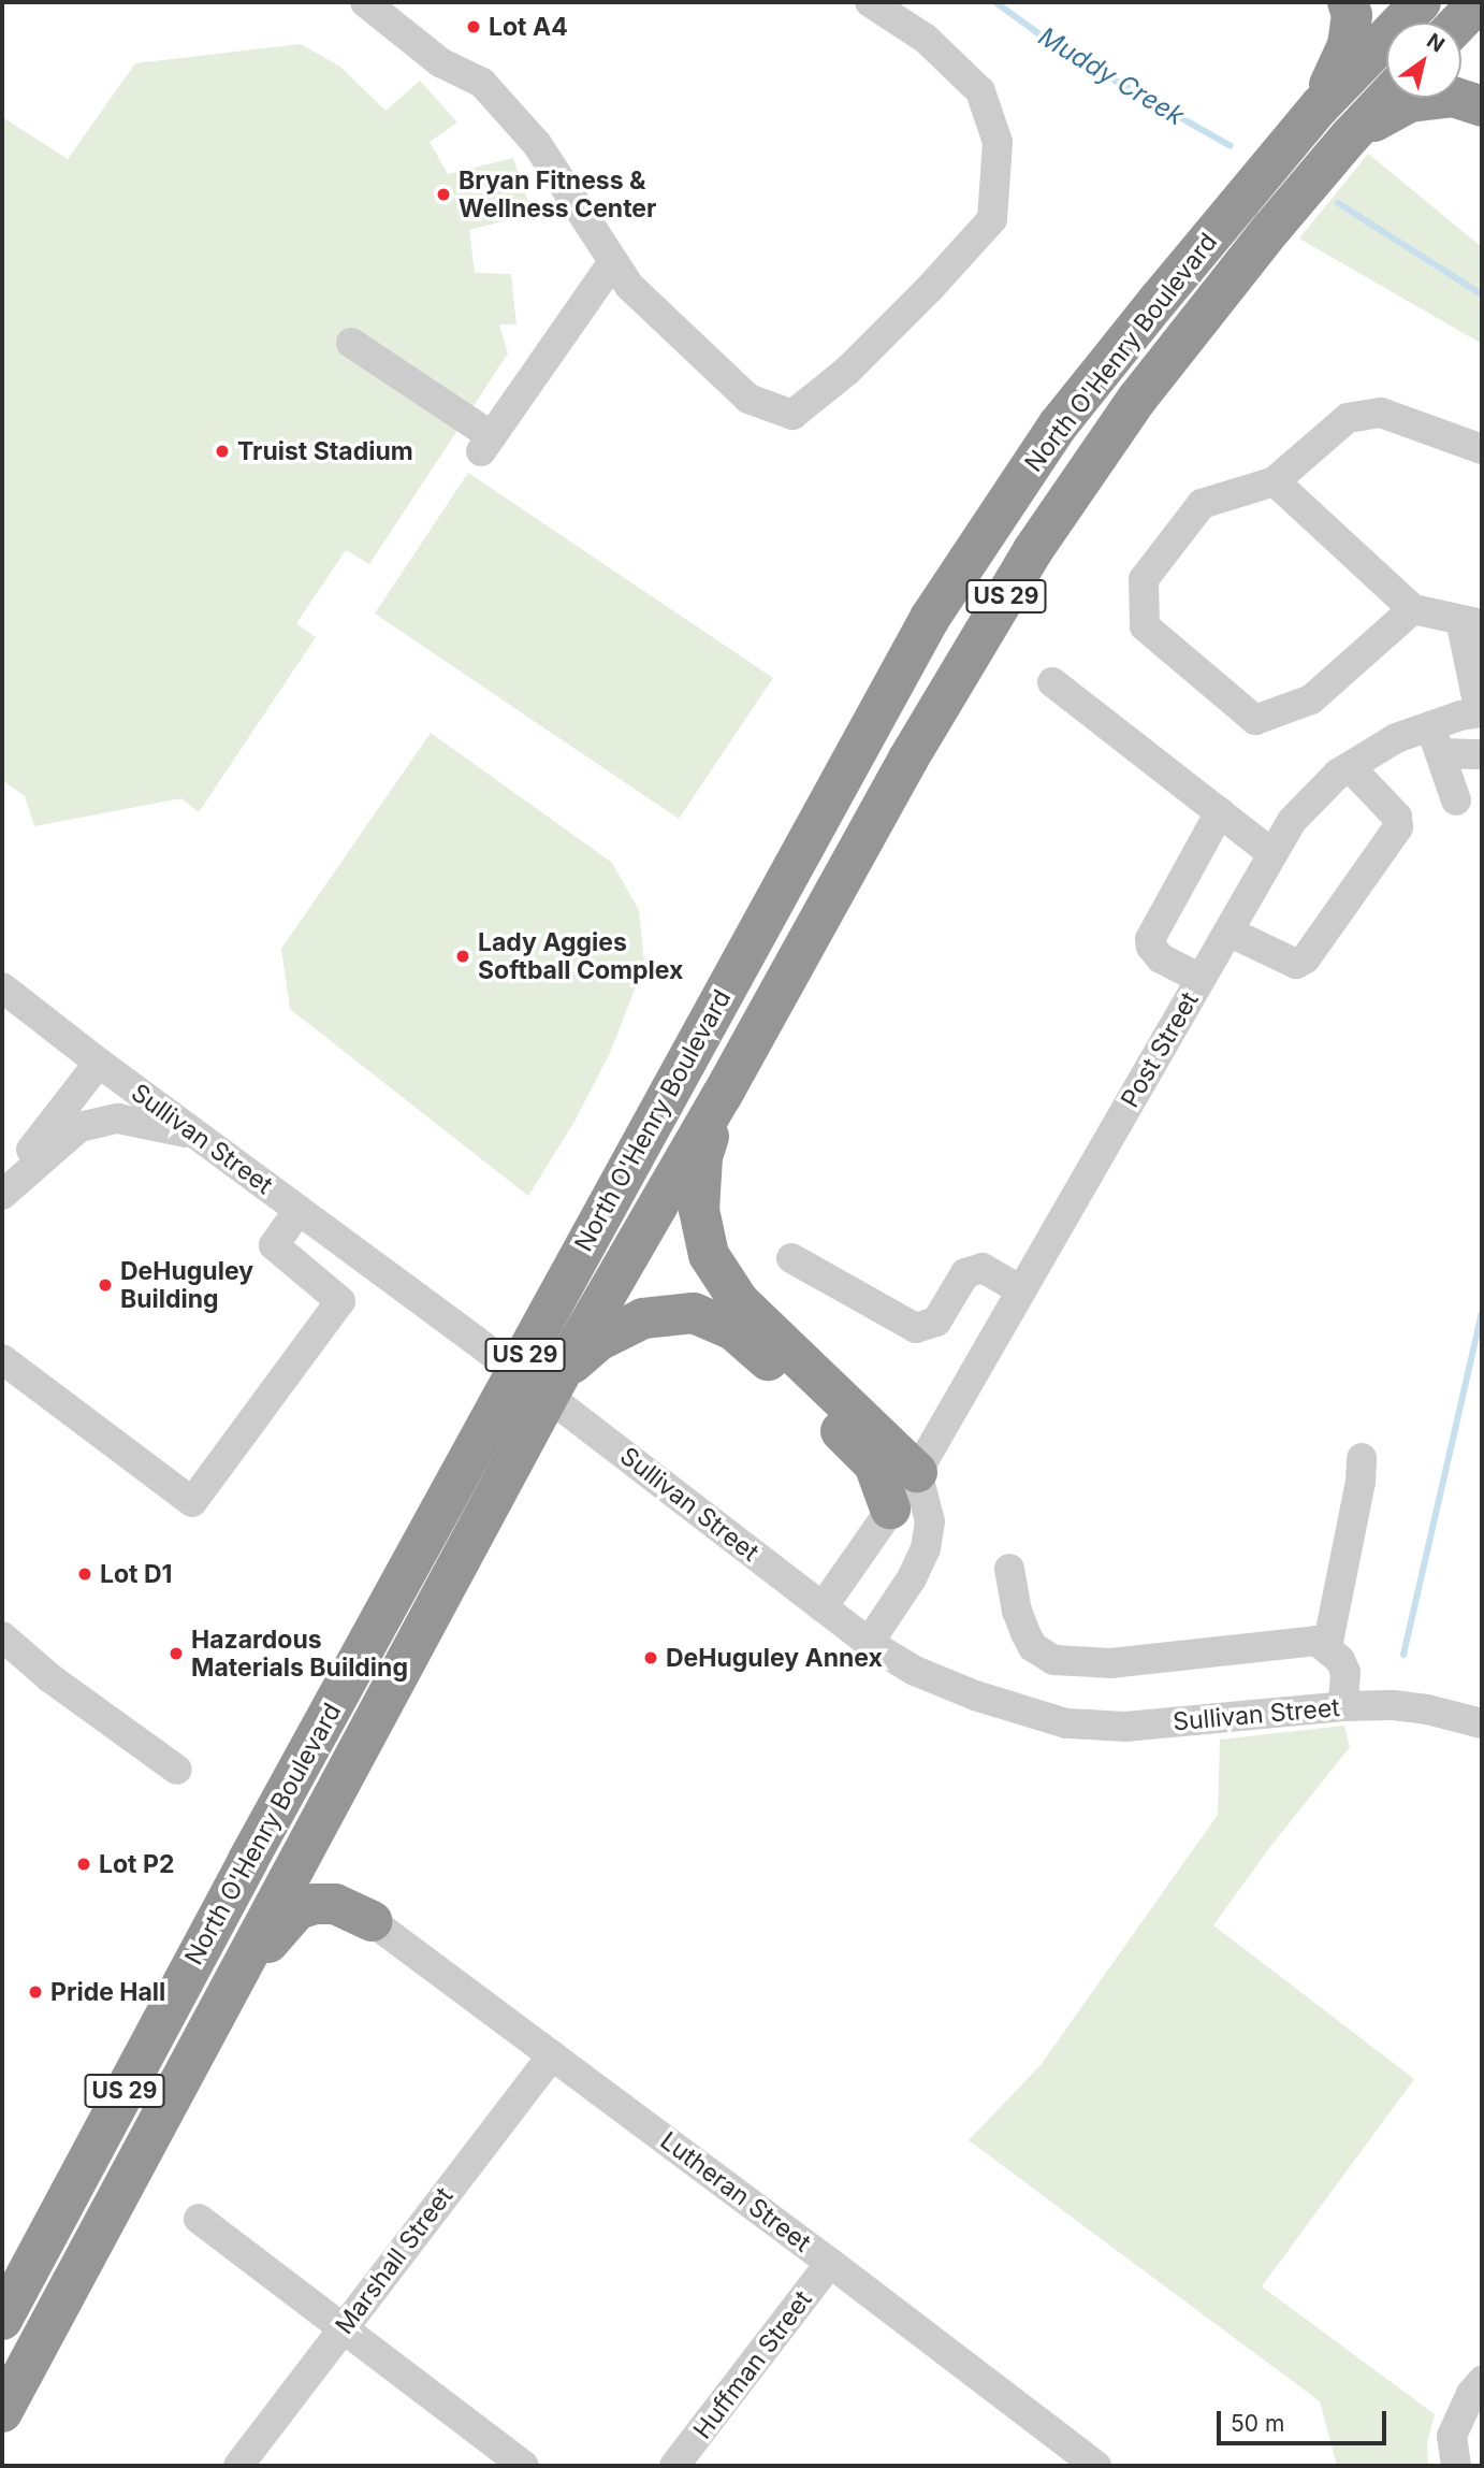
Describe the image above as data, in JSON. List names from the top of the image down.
{
  "streets": {
    "highway": ["North O'Henry Boulevard", "US 29"],
    "street": [
      "Post Street",
      "Sullivan Street",
      "Lutheran Street",
      "Marshall Street",
      "Huffman Street"
    ]
  },
  "crossings": [
    ["Post Street", "Sullivan Street"],
    ["Lutheran Street", "Marshall Street"],
    ["Lutheran Street", "Huffman Street"]
  ],
  "water": ["Muddy Creek"],
  "places": [
    "Lot A4",
    "Bryan Fitness & Wellness Center",
    "Truist Stadium",
    "Lady Aggies Softball Complex",
    "DeHuguley Building",
    "Lot D1",
    "Hazardous Materials Building",
    "DeHuguley Annex",
    "Lot P2",
    "Pride Hall"
  ],
  "scale_bar": "50 m",
  "north": "top right"
}
